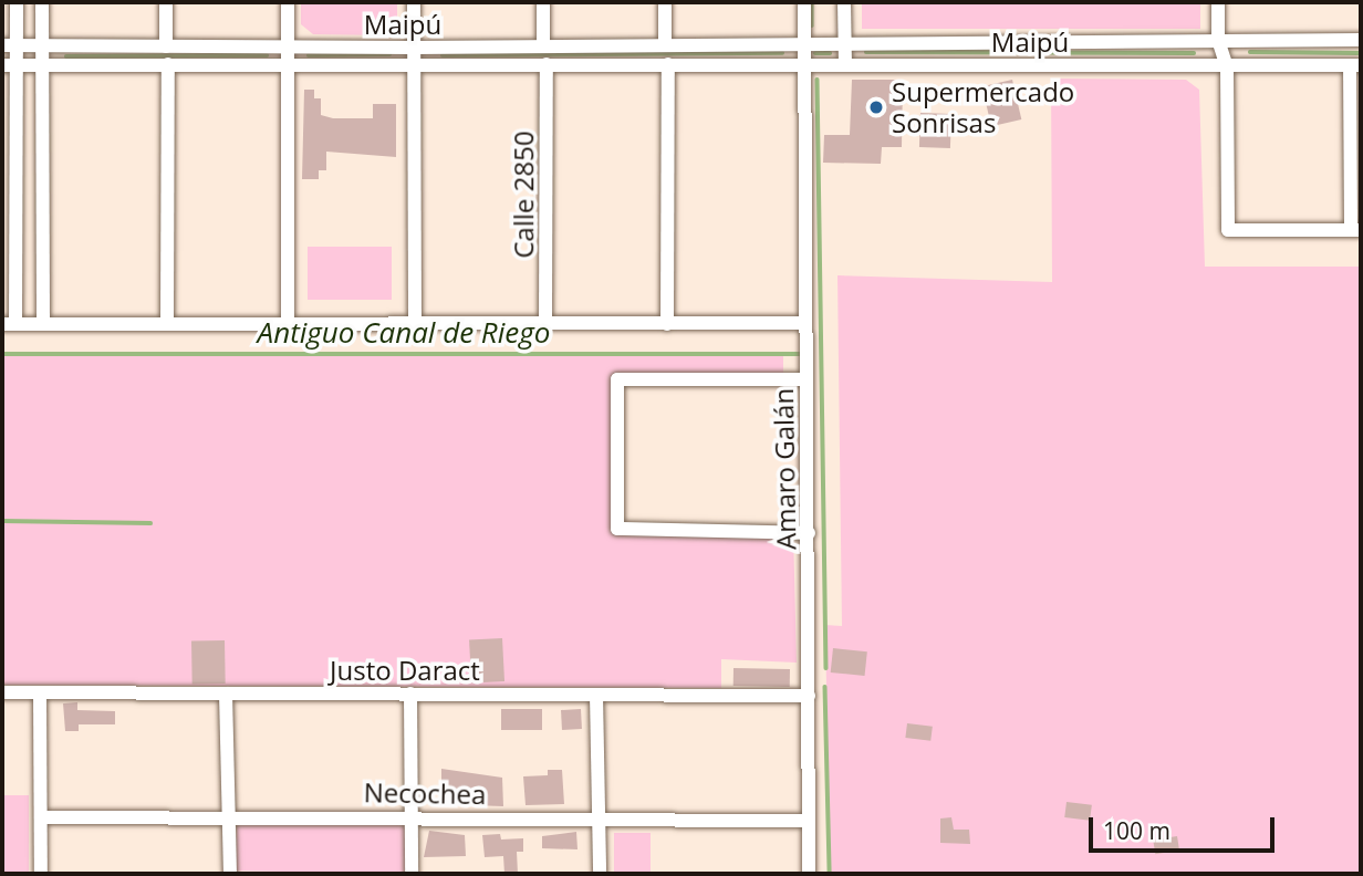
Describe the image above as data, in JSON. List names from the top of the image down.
{
  "streets": {
    "street": [
      "Maipú",
      "Calle 2850",
      "Amaro Galán",
      "Justo Daract",
      "Necochea"
    ]
  },
  "crossings": [
    ["Maipú", "Calle 2850"],
    ["Maipú", "Amaro Galán"],
    ["Amaro Galán", "Justo Daract"],
    ["Amaro Galán", "Necochea"]
  ],
  "water": ["Antiguo Canal de Riego"],
  "places": ["Supermercado Sonrisas"],
  "scale_bar": "100 m"
}
